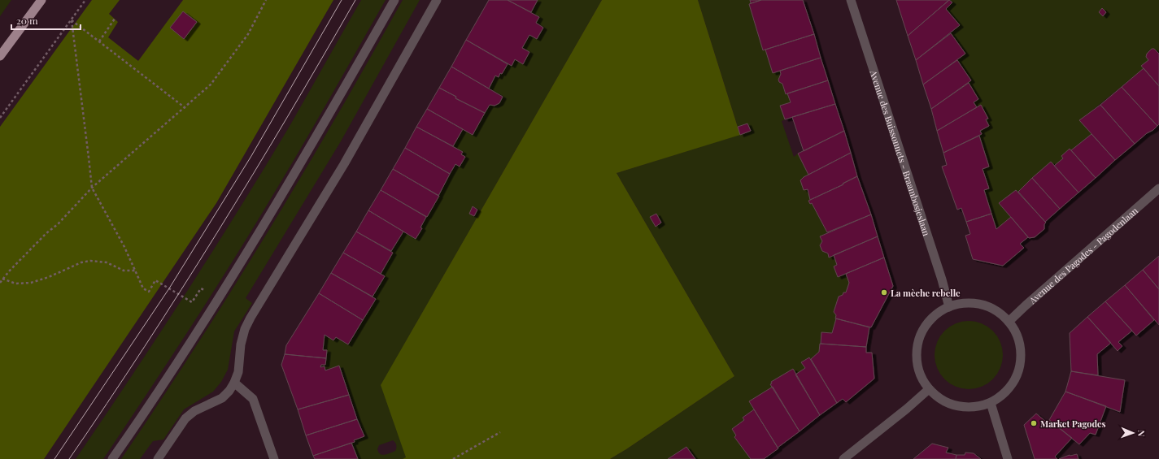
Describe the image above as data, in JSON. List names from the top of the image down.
{
  "streets": {
    "street": ["Avenue des Buissonnets - Braambosjeslaan", "Avenue des Pagodes - Pagodenlaan"]
  },
  "crossings": [
    ["Avenue des Buissonnets - Braambosjeslaan", "Avenue des Pagodes - Pagodenlaan"]
  ],
  "places": ["La mèche rebelle", "Market Pagodes"],
  "scale_bar": "20 m",
  "north": "right"
}
